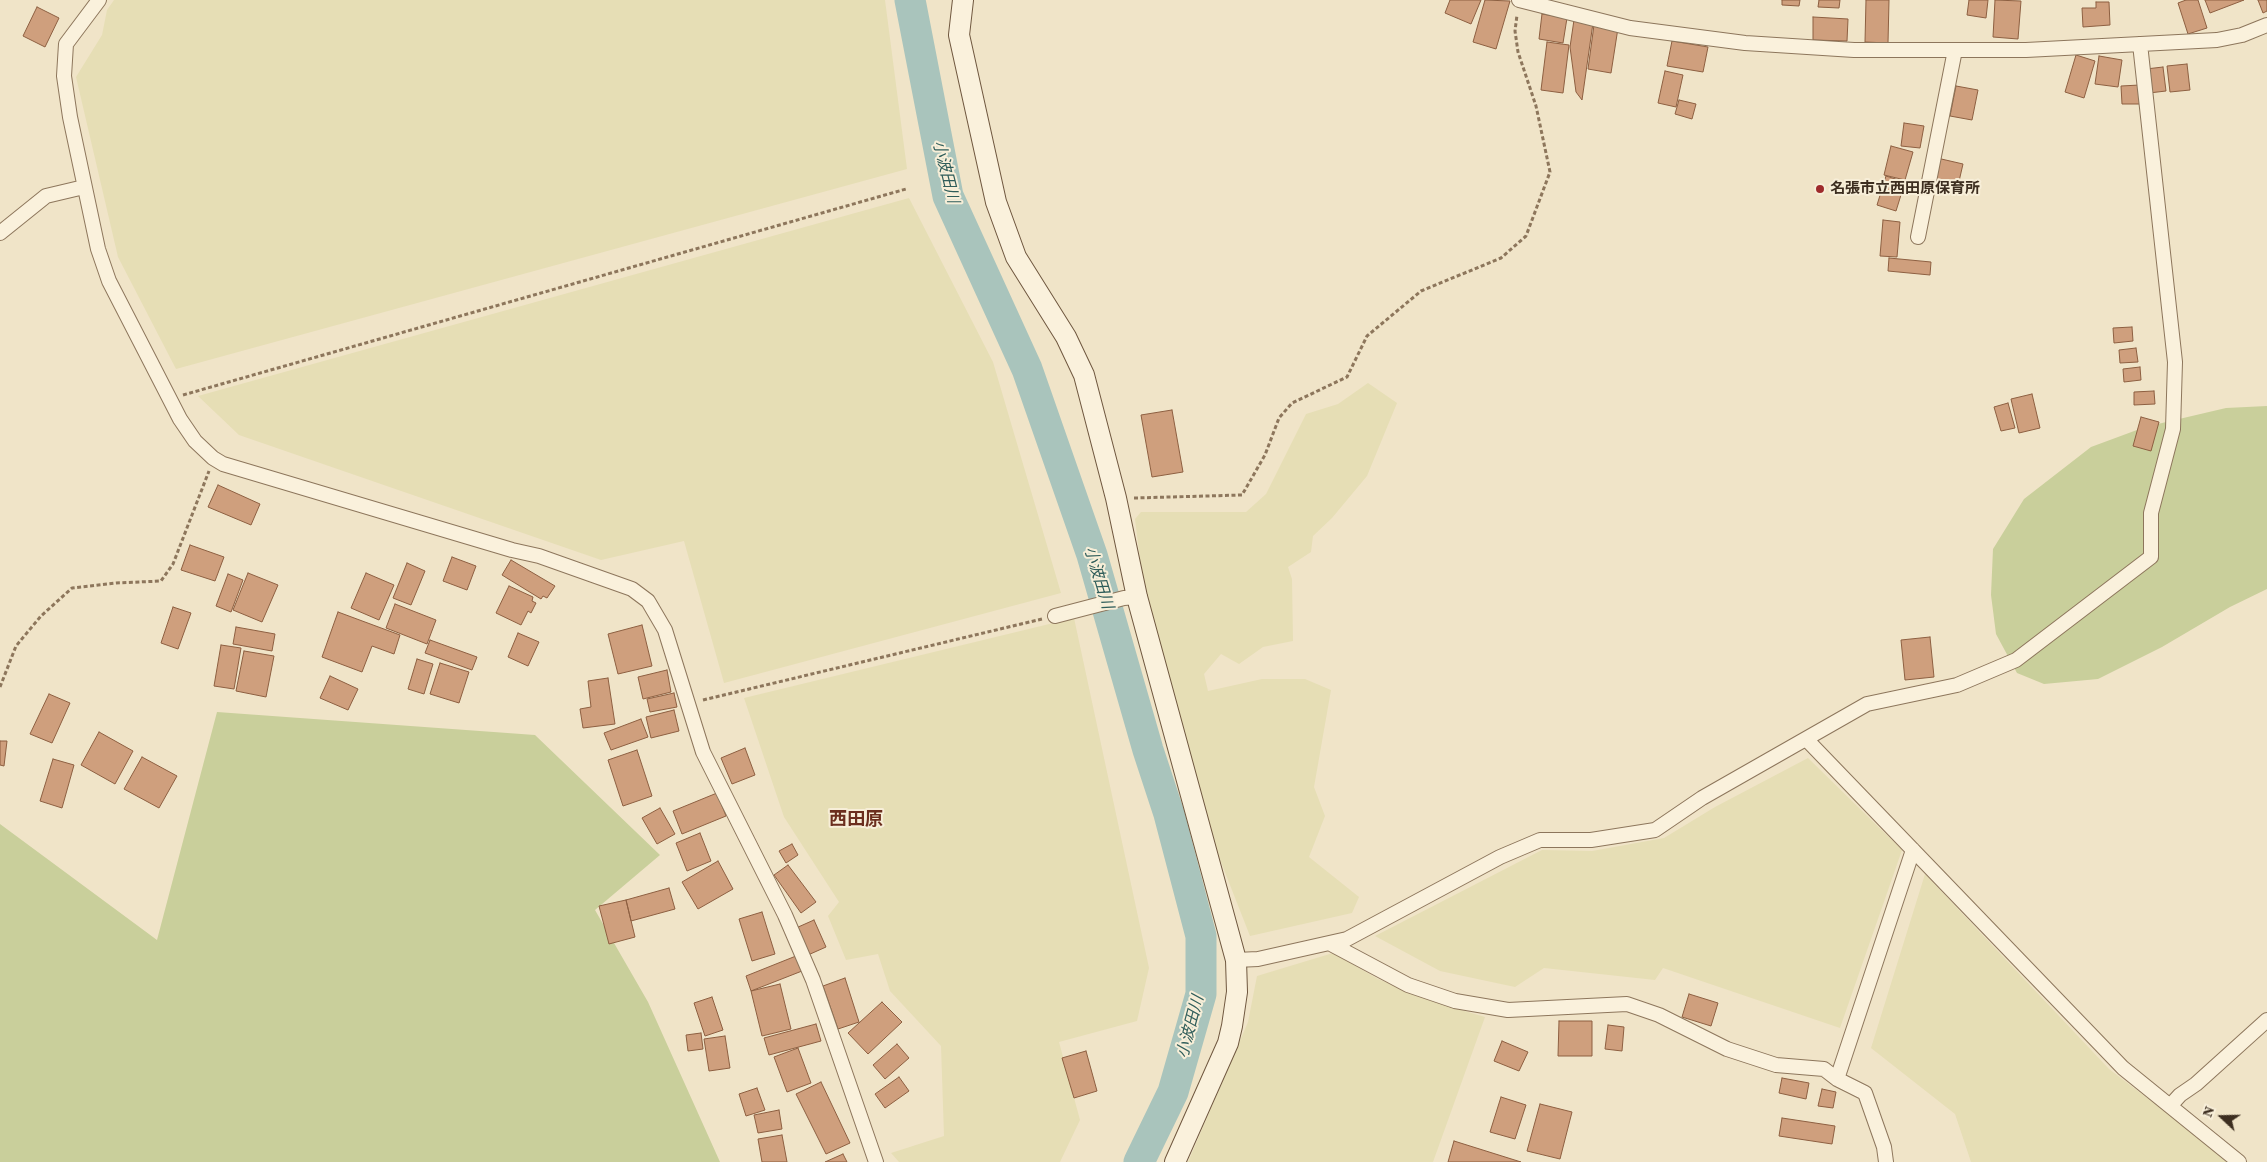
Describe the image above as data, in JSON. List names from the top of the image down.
{
  "districts": ["西田原"],
  "water": ["小波田川"],
  "places": ["名張市立西田原保育所"],
  "north": "left"
}
